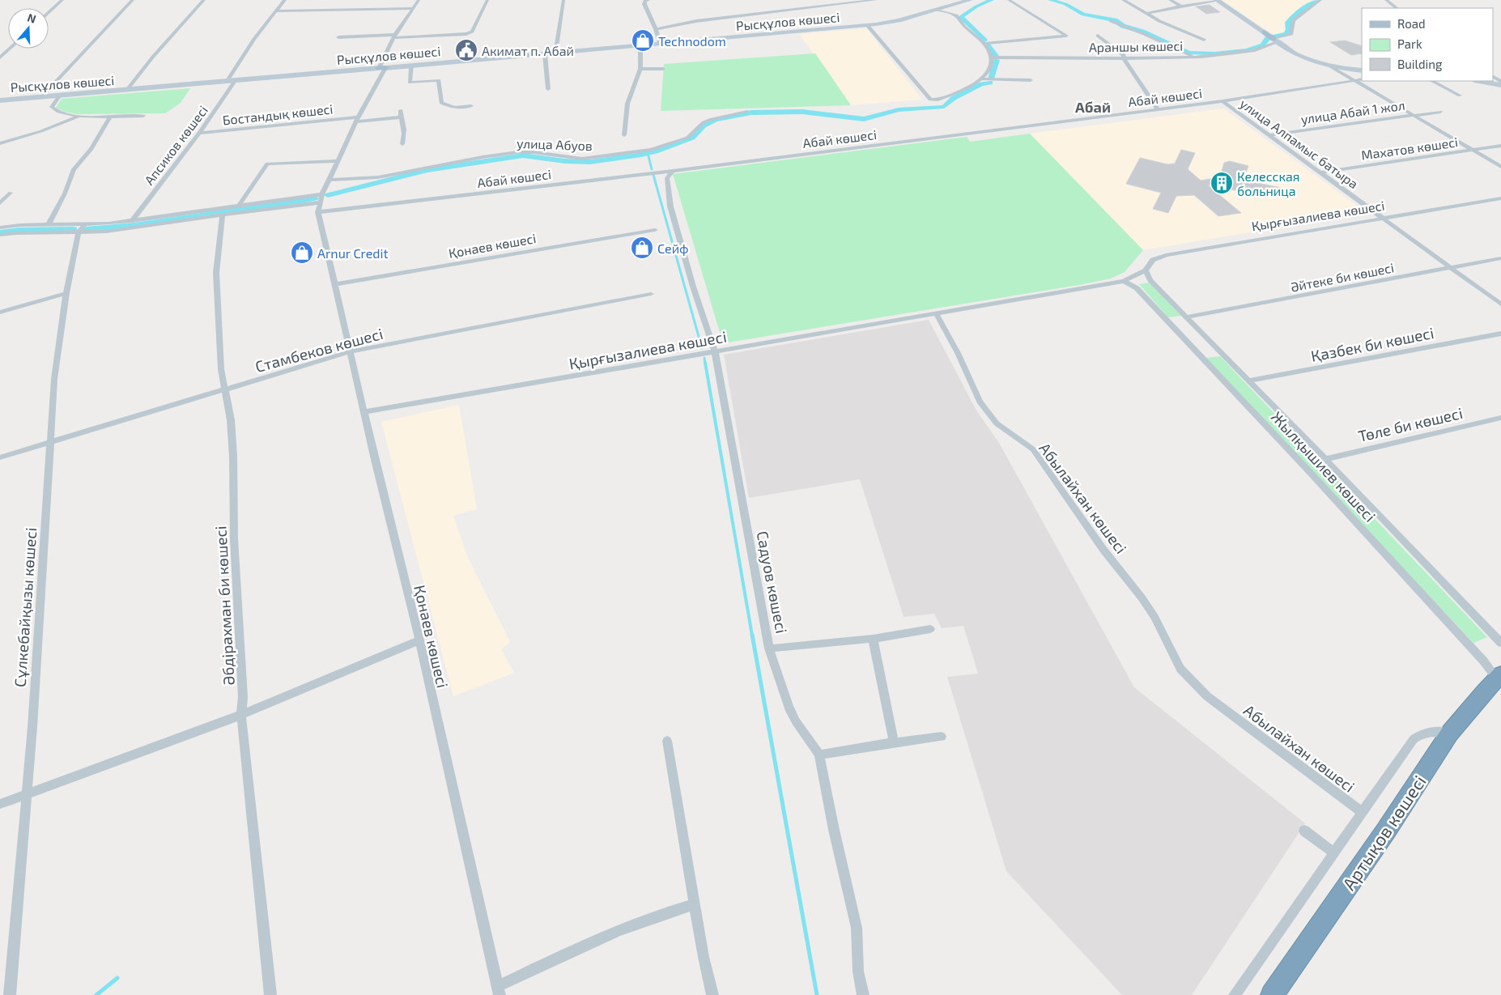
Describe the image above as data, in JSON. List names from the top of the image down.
{
  "streets": {
    "highway": ["Артықов көшесі"],
    "main road": ["Рысқұлов көшесі"],
    "street": [
      "Араншы көшесі",
      "Абай көшесі",
      "улица Абай 1 жол",
      "Бостандық көшесі",
      "улица Алпамыс батыра",
      "улица Абуов",
      "Апсиков көшесі",
      "Махатов көшесі",
      "Қырғызалиева көшесі",
      "Қонаев көшесі",
      "Әйтеке би көшесі",
      "Қазбек би көшесі",
      "Стамбеков көшесі",
      "Төле би көшесі",
      "Жылқышиев көшесі",
      "Абылайхан көшесі",
      "Садуов көшесі",
      "Әбдірахман би көшесі",
      "Сұлкебайқызы көшесі"
    ]
  },
  "crossings": [
    ["Рысқұлов көшесі", "Апсиков көшесі"],
    ["Рысқұлов көшесі", "Қонаев көшесі"],
    ["Абай көшесі", "улица Алпамыс батыра"],
    ["Абай көшесі", "Қонаев көшесі"],
    ["Абай көшесі", "Садуов көшесі"],
    ["улица Абай 1 жол", "улица Алпамыс батыра"],
    ["Бостандық көшесі", "Апсиков көшесі"],
    ["Бостандық көшесі", "Қонаев көшесі"],
    ["улица Алпамыс батыра", "Махатов көшесі"],
    ["улица Алпамыс батыра", "Қырғызалиева көшесі"],
    ["улица Алпамыс батыра", "Әйтеке би көшесі"],
    ["улица Абуов", "Қонаев көшесі"],
    ["Қырғызалиева көшесі", "Қонаев көшесі"],
    ["Қырғызалиева көшесі", "Жылқышиев көшесі"],
    ["Қырғызалиева көшесі", "Абылайхан көшесі"],
    ["Қырғызалиева көшесі", "Садуов көшесі"],
    ["Қонаев көшесі", "Стамбеков көшесі"],
    ["Әйтеке би көшесі", "Жылқышиев көшесі"],
    ["Қазбек би көшесі", "Жылқышиев көшесі"],
    ["Стамбеков көшесі", "Әбдірахман би көшесі"],
    ["Стамбеков көшесі", "Сұлкебайқызы көшесі"],
    ["Төле би көшесі", "Жылқышиев көшесі"],
    ["Жылқышиев көшесі", "Артықов көшесі"]
  ],
  "districts": ["Абай"],
  "places": {
    "shop": ["Technodom", "Сейф", "Arnur Credit"],
    "public building": ["Акимат п. Абай"],
    "building": ["Келесская больница"]
  },
  "legend": ["Road", "Park", "Building"],
  "north": "top"
}
